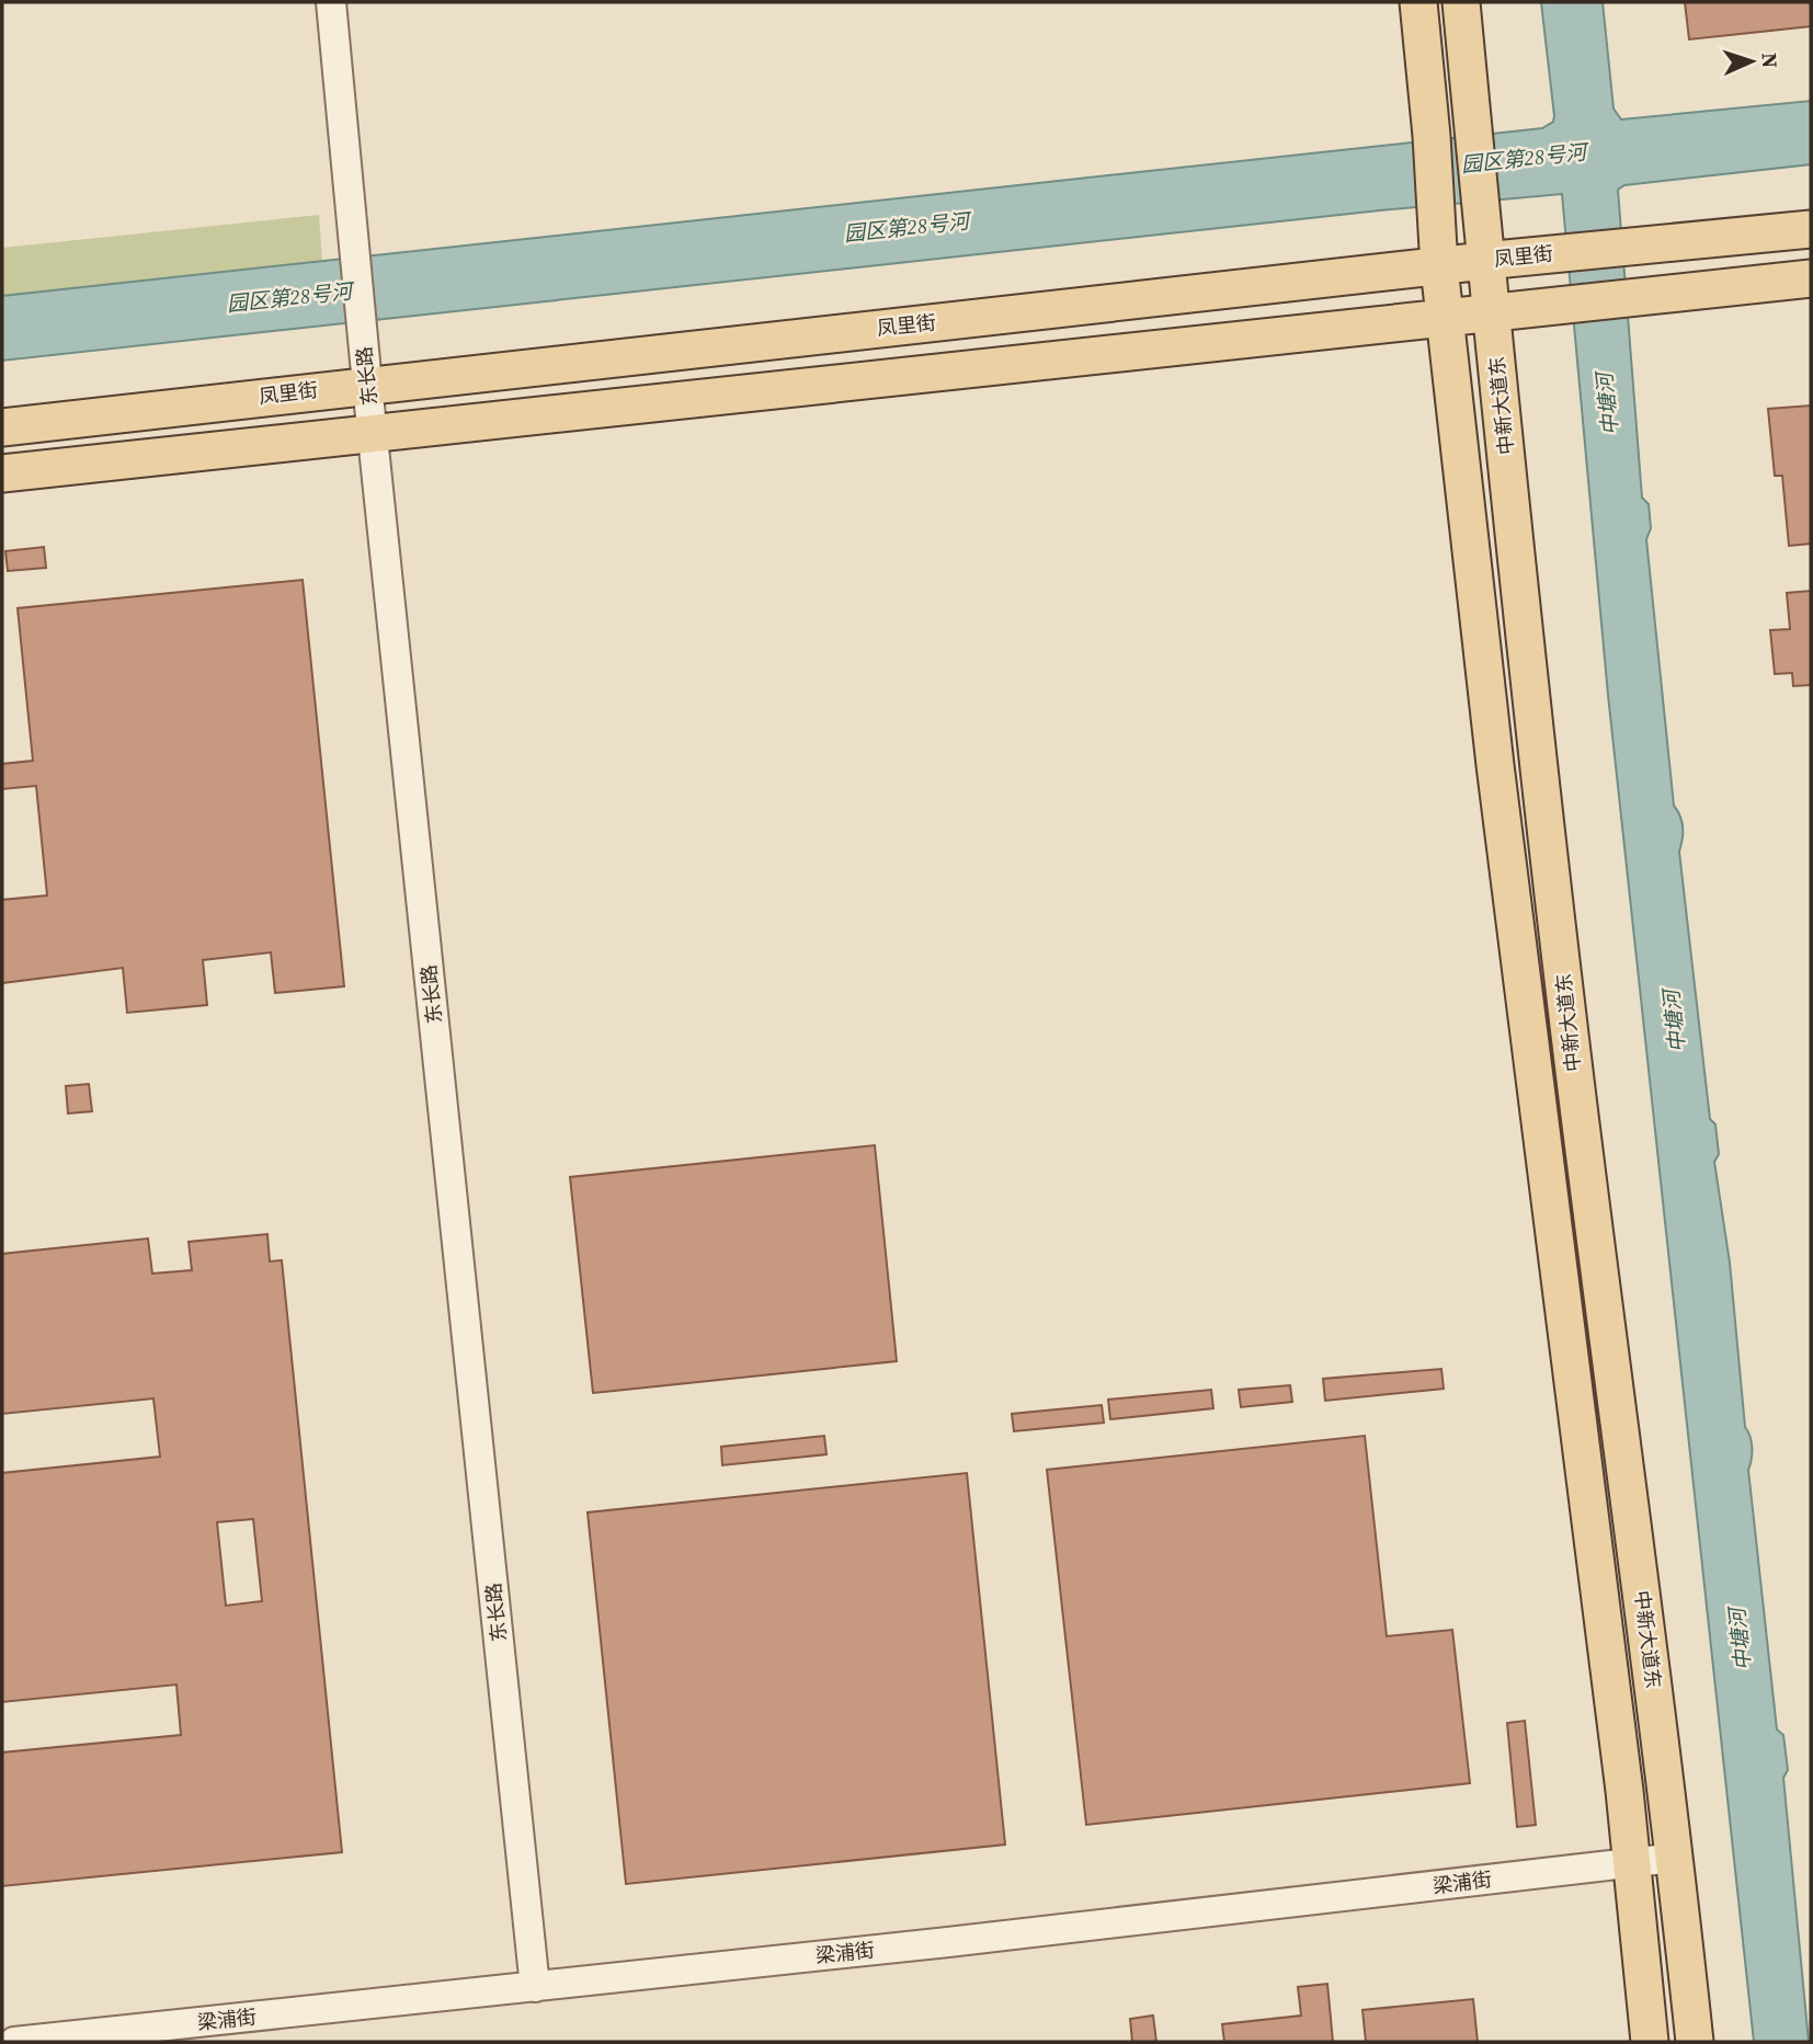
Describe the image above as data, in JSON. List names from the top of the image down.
{
  "streets": {
    "main road": ["凤里街", "中新大道东"],
    "street": ["东长路", "梁浦街"]
  },
  "crossings": [
    ["凤里街", "东长路"],
    ["凤里街", "中新大道东"],
    ["东长路", "梁浦街"],
    ["中新大道东", "梁浦街"]
  ],
  "water": ["园区第28号河", "中塘河"],
  "north": "right"
}
